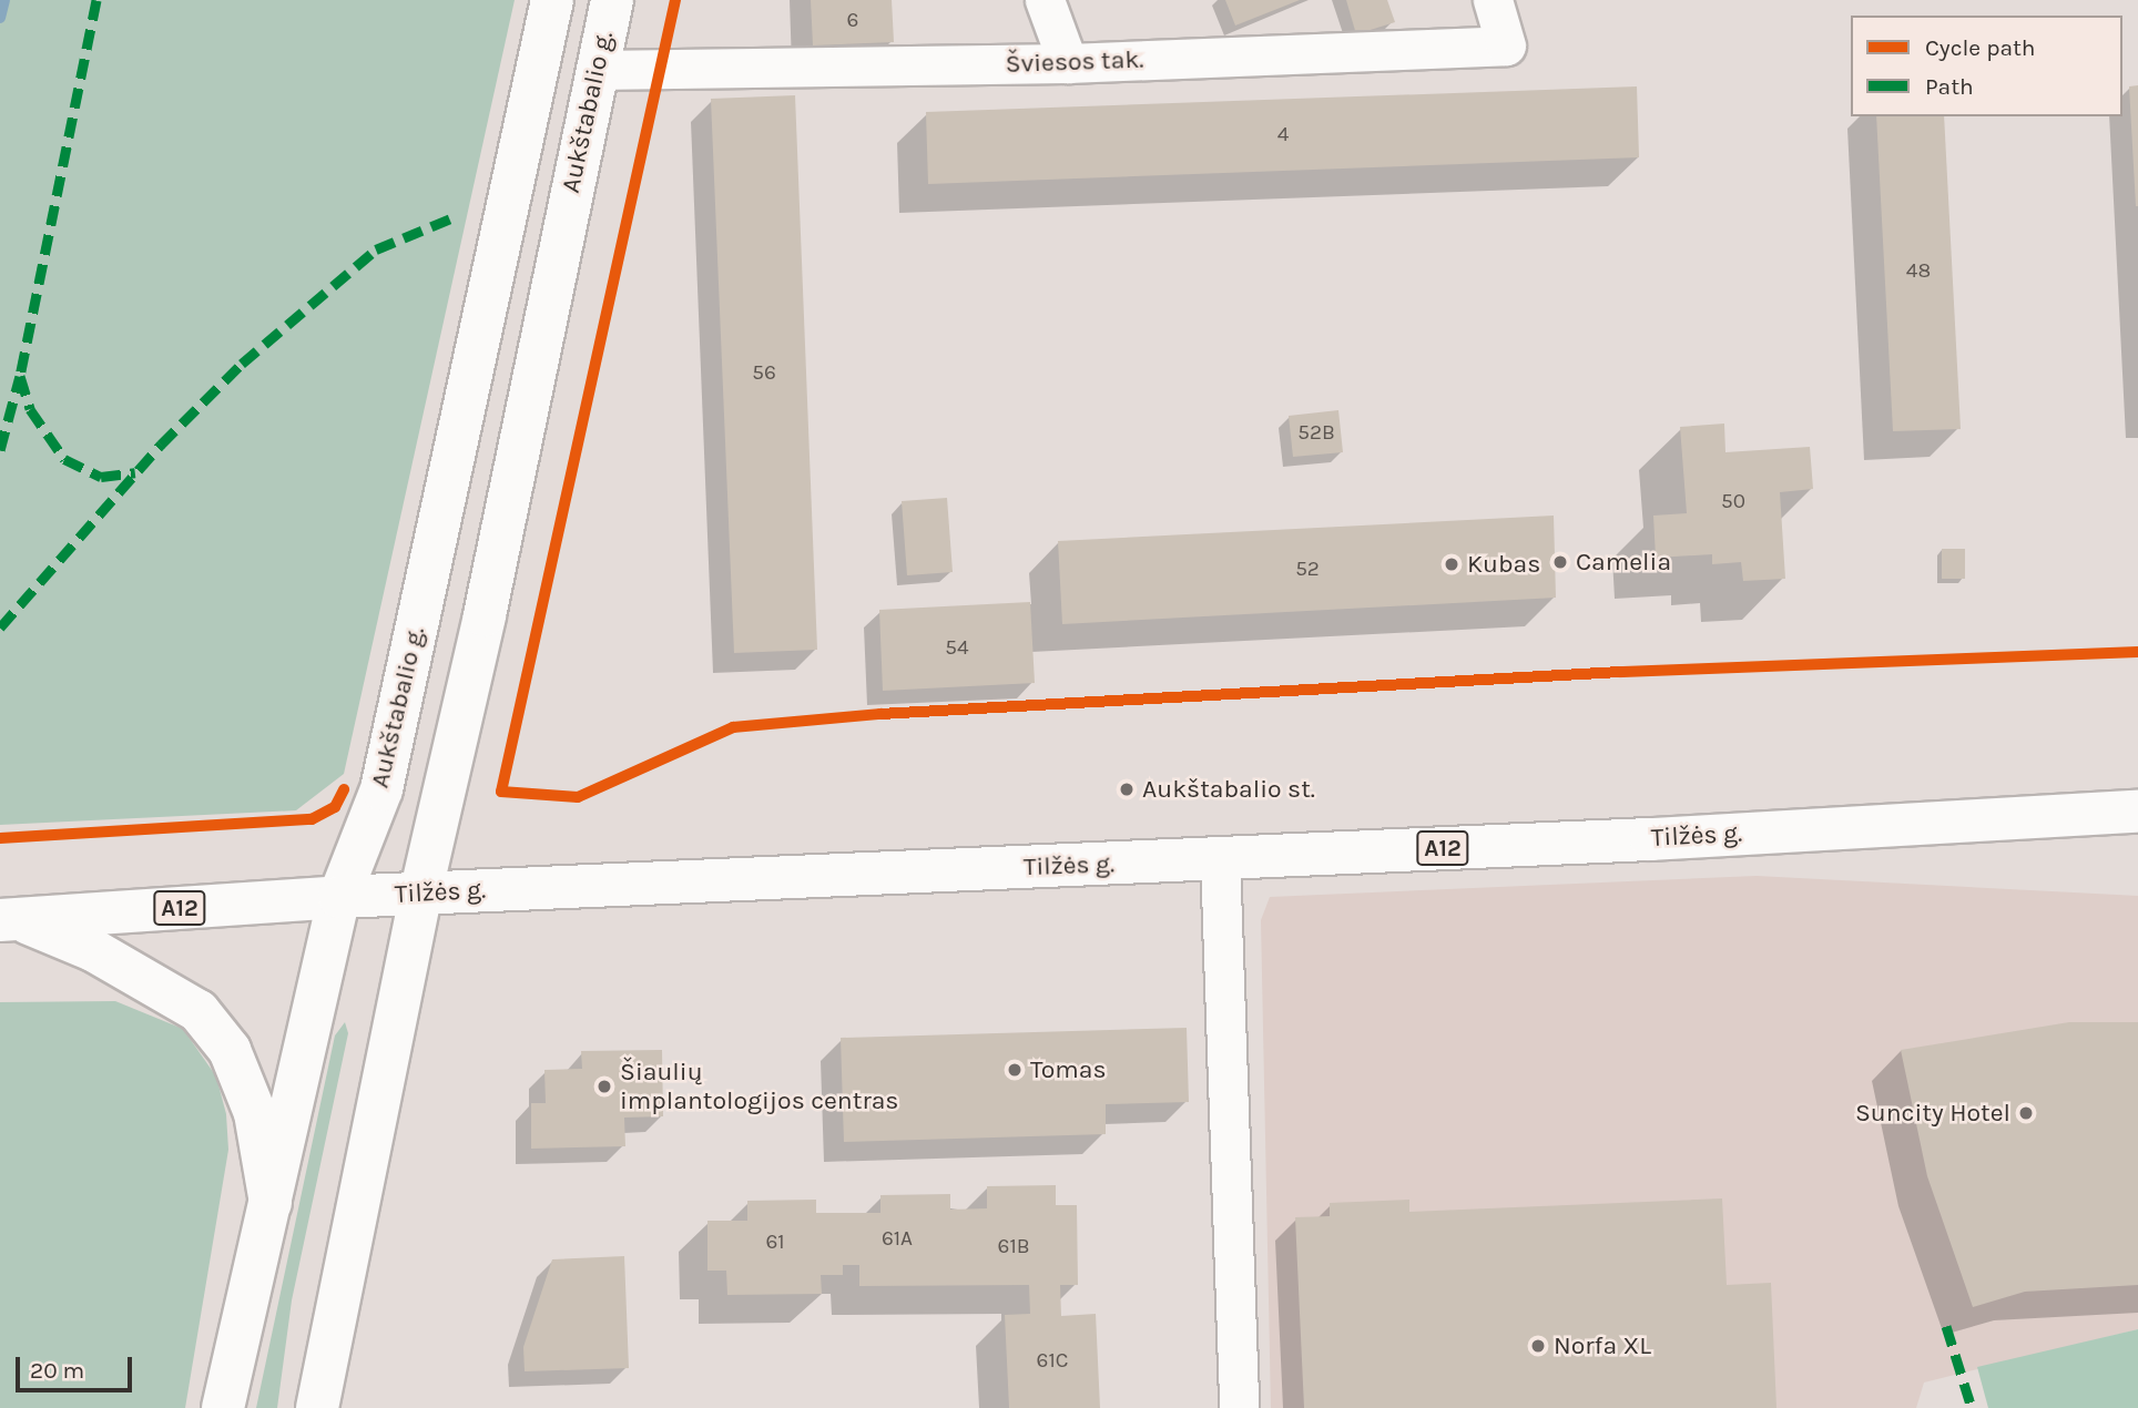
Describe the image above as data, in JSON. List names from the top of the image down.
{
  "streets": {
    "main road": ["Aukštabalio g.", "Tilžės g.", "A12"],
    "street": ["Šviesos tak."]
  },
  "crossings": [
    ["Šviesos tak.", "Aukštabalio g."],
    ["Aukštabalio g.", "Tilžės g."]
  ],
  "places": [
    "Camelia",
    "Kubas",
    "Aukštabalio st.",
    "Tomas",
    "Šiaulių implantologijos centras",
    "Suncity Hotel",
    "Norfa XL"
  ],
  "house_numbers": [
    "6",
    "4",
    "48",
    "56",
    "52B",
    "50",
    "52",
    "54",
    "61A",
    "61",
    "61B",
    "61C"
  ],
  "legend": ["Cycle path", "Path"],
  "scale_bar": "20 m"
}
